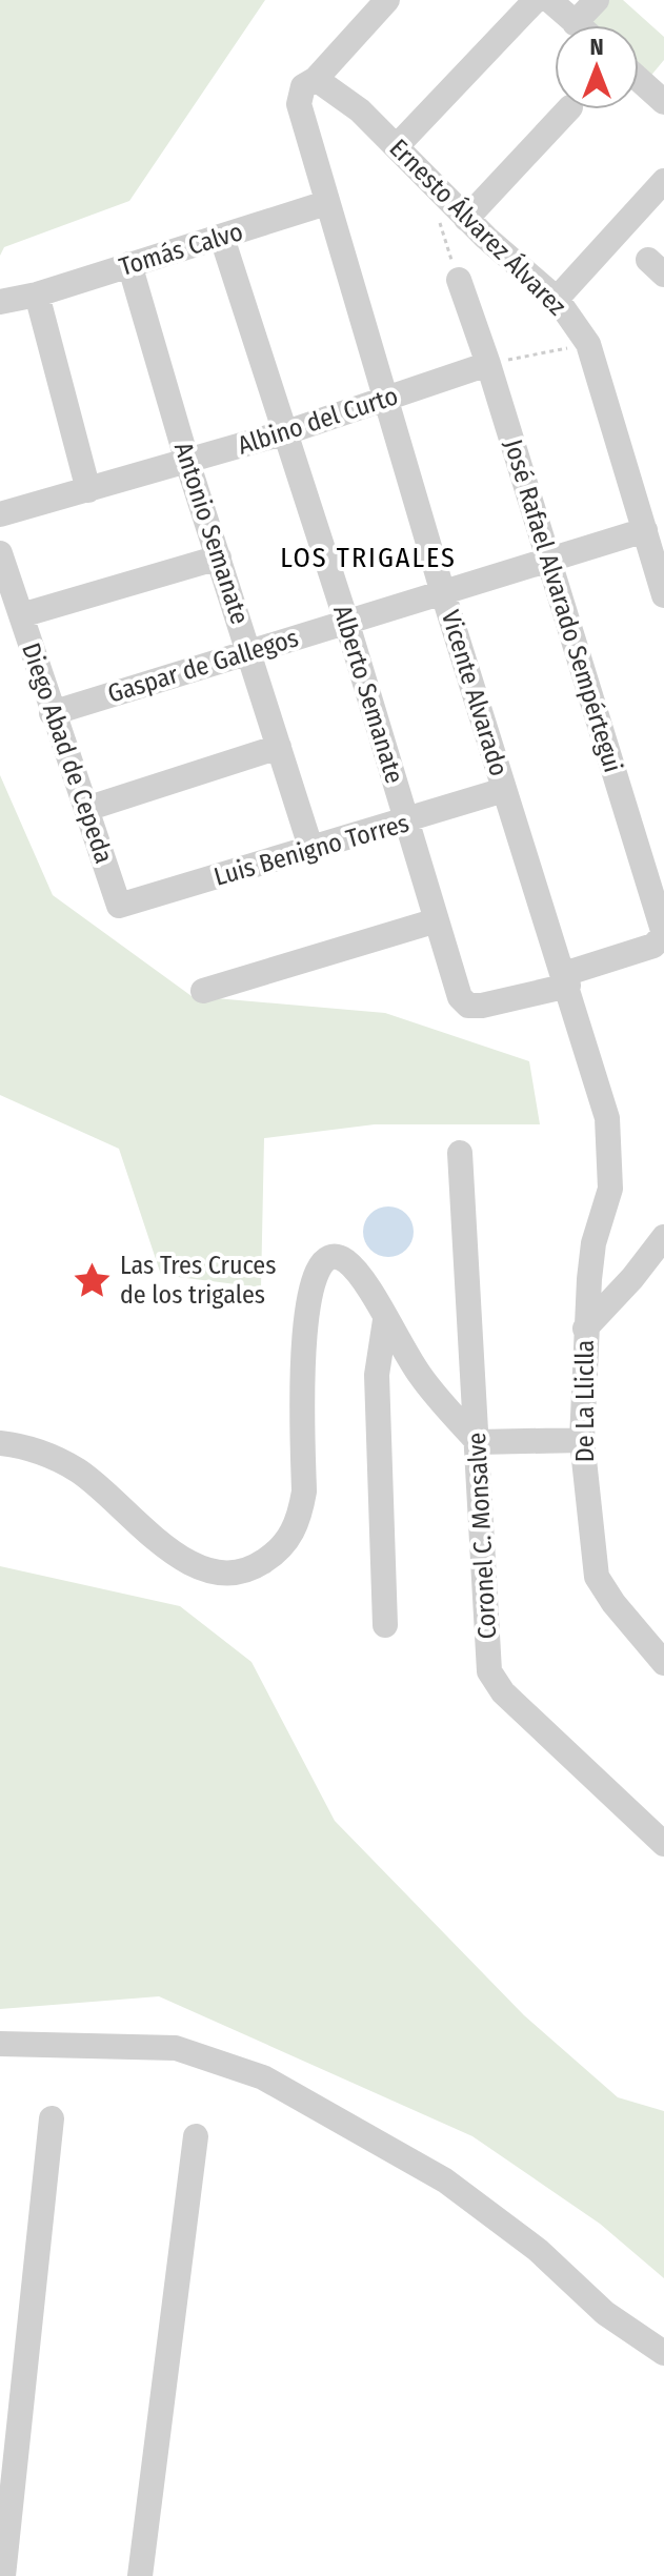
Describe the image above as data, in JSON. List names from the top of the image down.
{
  "streets": {
    "street": [
      "Ernesto Álvarez Álvarez",
      "Tomás Calvo",
      "Albino del Curto",
      "Antonio Semanate",
      "José Rafael Alvarado Sempértegui",
      "Gaspar de Gallegos",
      "Vicente Alvarado",
      "Alberto Semanate",
      "Diego Abad de Cepeda",
      "Luis Benigno Torres",
      "De La Lliclla",
      "Coronel C. Monsalve"
    ]
  },
  "crossings": [
    ["Ernesto Álvarez Álvarez", "Gaspar de Gallegos"],
    ["Ernesto Álvarez Álvarez", "Vicente Alvarado"],
    ["Tomás Calvo", "Antonio Semanate"],
    ["Tomás Calvo", "Vicente Alvarado"],
    ["Tomás Calvo", "Alberto Semanate"],
    ["Albino del Curto", "Antonio Semanate"],
    ["Albino del Curto", "José Rafael Alvarado Sempértegui"],
    ["Albino del Curto", "Vicente Alvarado"],
    ["Albino del Curto", "Alberto Semanate"],
    ["Antonio Semanate", "Gaspar de Gallegos"],
    ["Antonio Semanate", "Luis Benigno Torres"],
    ["José Rafael Alvarado Sempértegui", "Gaspar de Gallegos"],
    ["Gaspar de Gallegos", "Vicente Alvarado"],
    ["Gaspar de Gallegos", "Alberto Semanate"],
    ["Gaspar de Gallegos", "Diego Abad de Cepeda"],
    ["Vicente Alvarado", "Alberto Semanate"],
    ["Vicente Alvarado", "Luis Benigno Torres"],
    ["Vicente Alvarado", "De La Lliclla"],
    ["Alberto Semanate", "Luis Benigno Torres"],
    ["Diego Abad de Cepeda", "Luis Benigno Torres"]
  ],
  "districts": ["LOS TRIGALES"],
  "places": {
    "place": ["Las Tres Cruces de los trigales"]
  },
  "north": "top"
}
